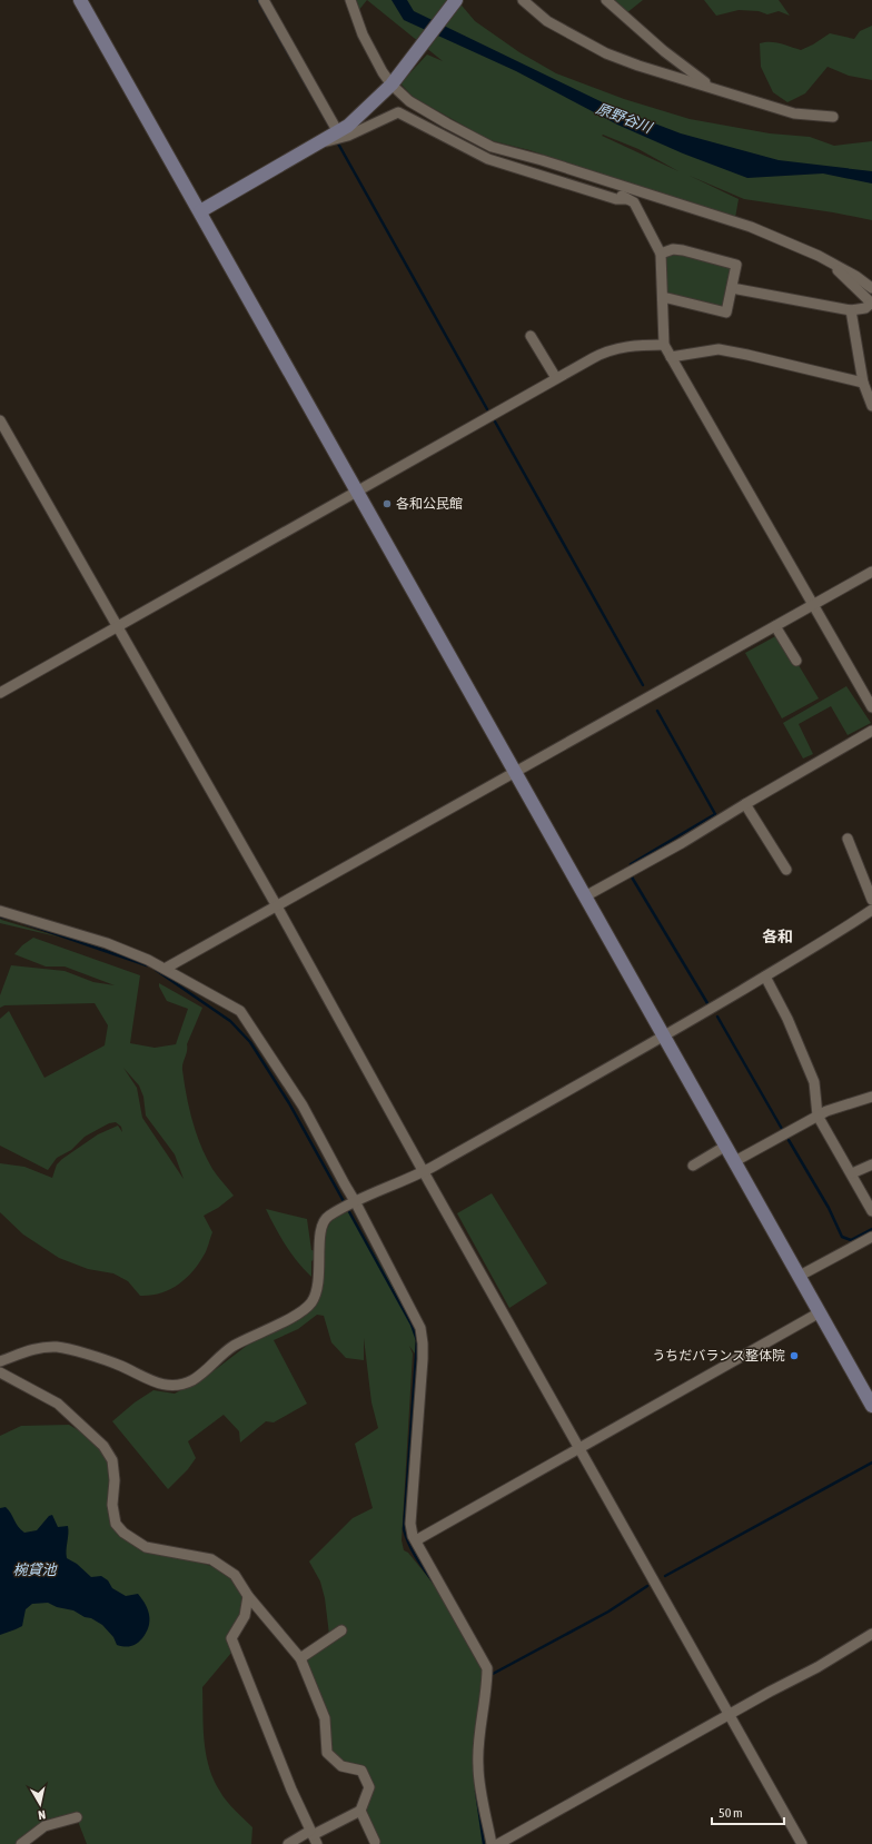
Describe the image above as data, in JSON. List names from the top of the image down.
{
  "districts": ["各和"],
  "water": ["原野谷川", "椀貸池"],
  "places": ["各和公民館", "うちだバランス整体院"],
  "scale_bar": "50 m",
  "north": "bottom"
}
